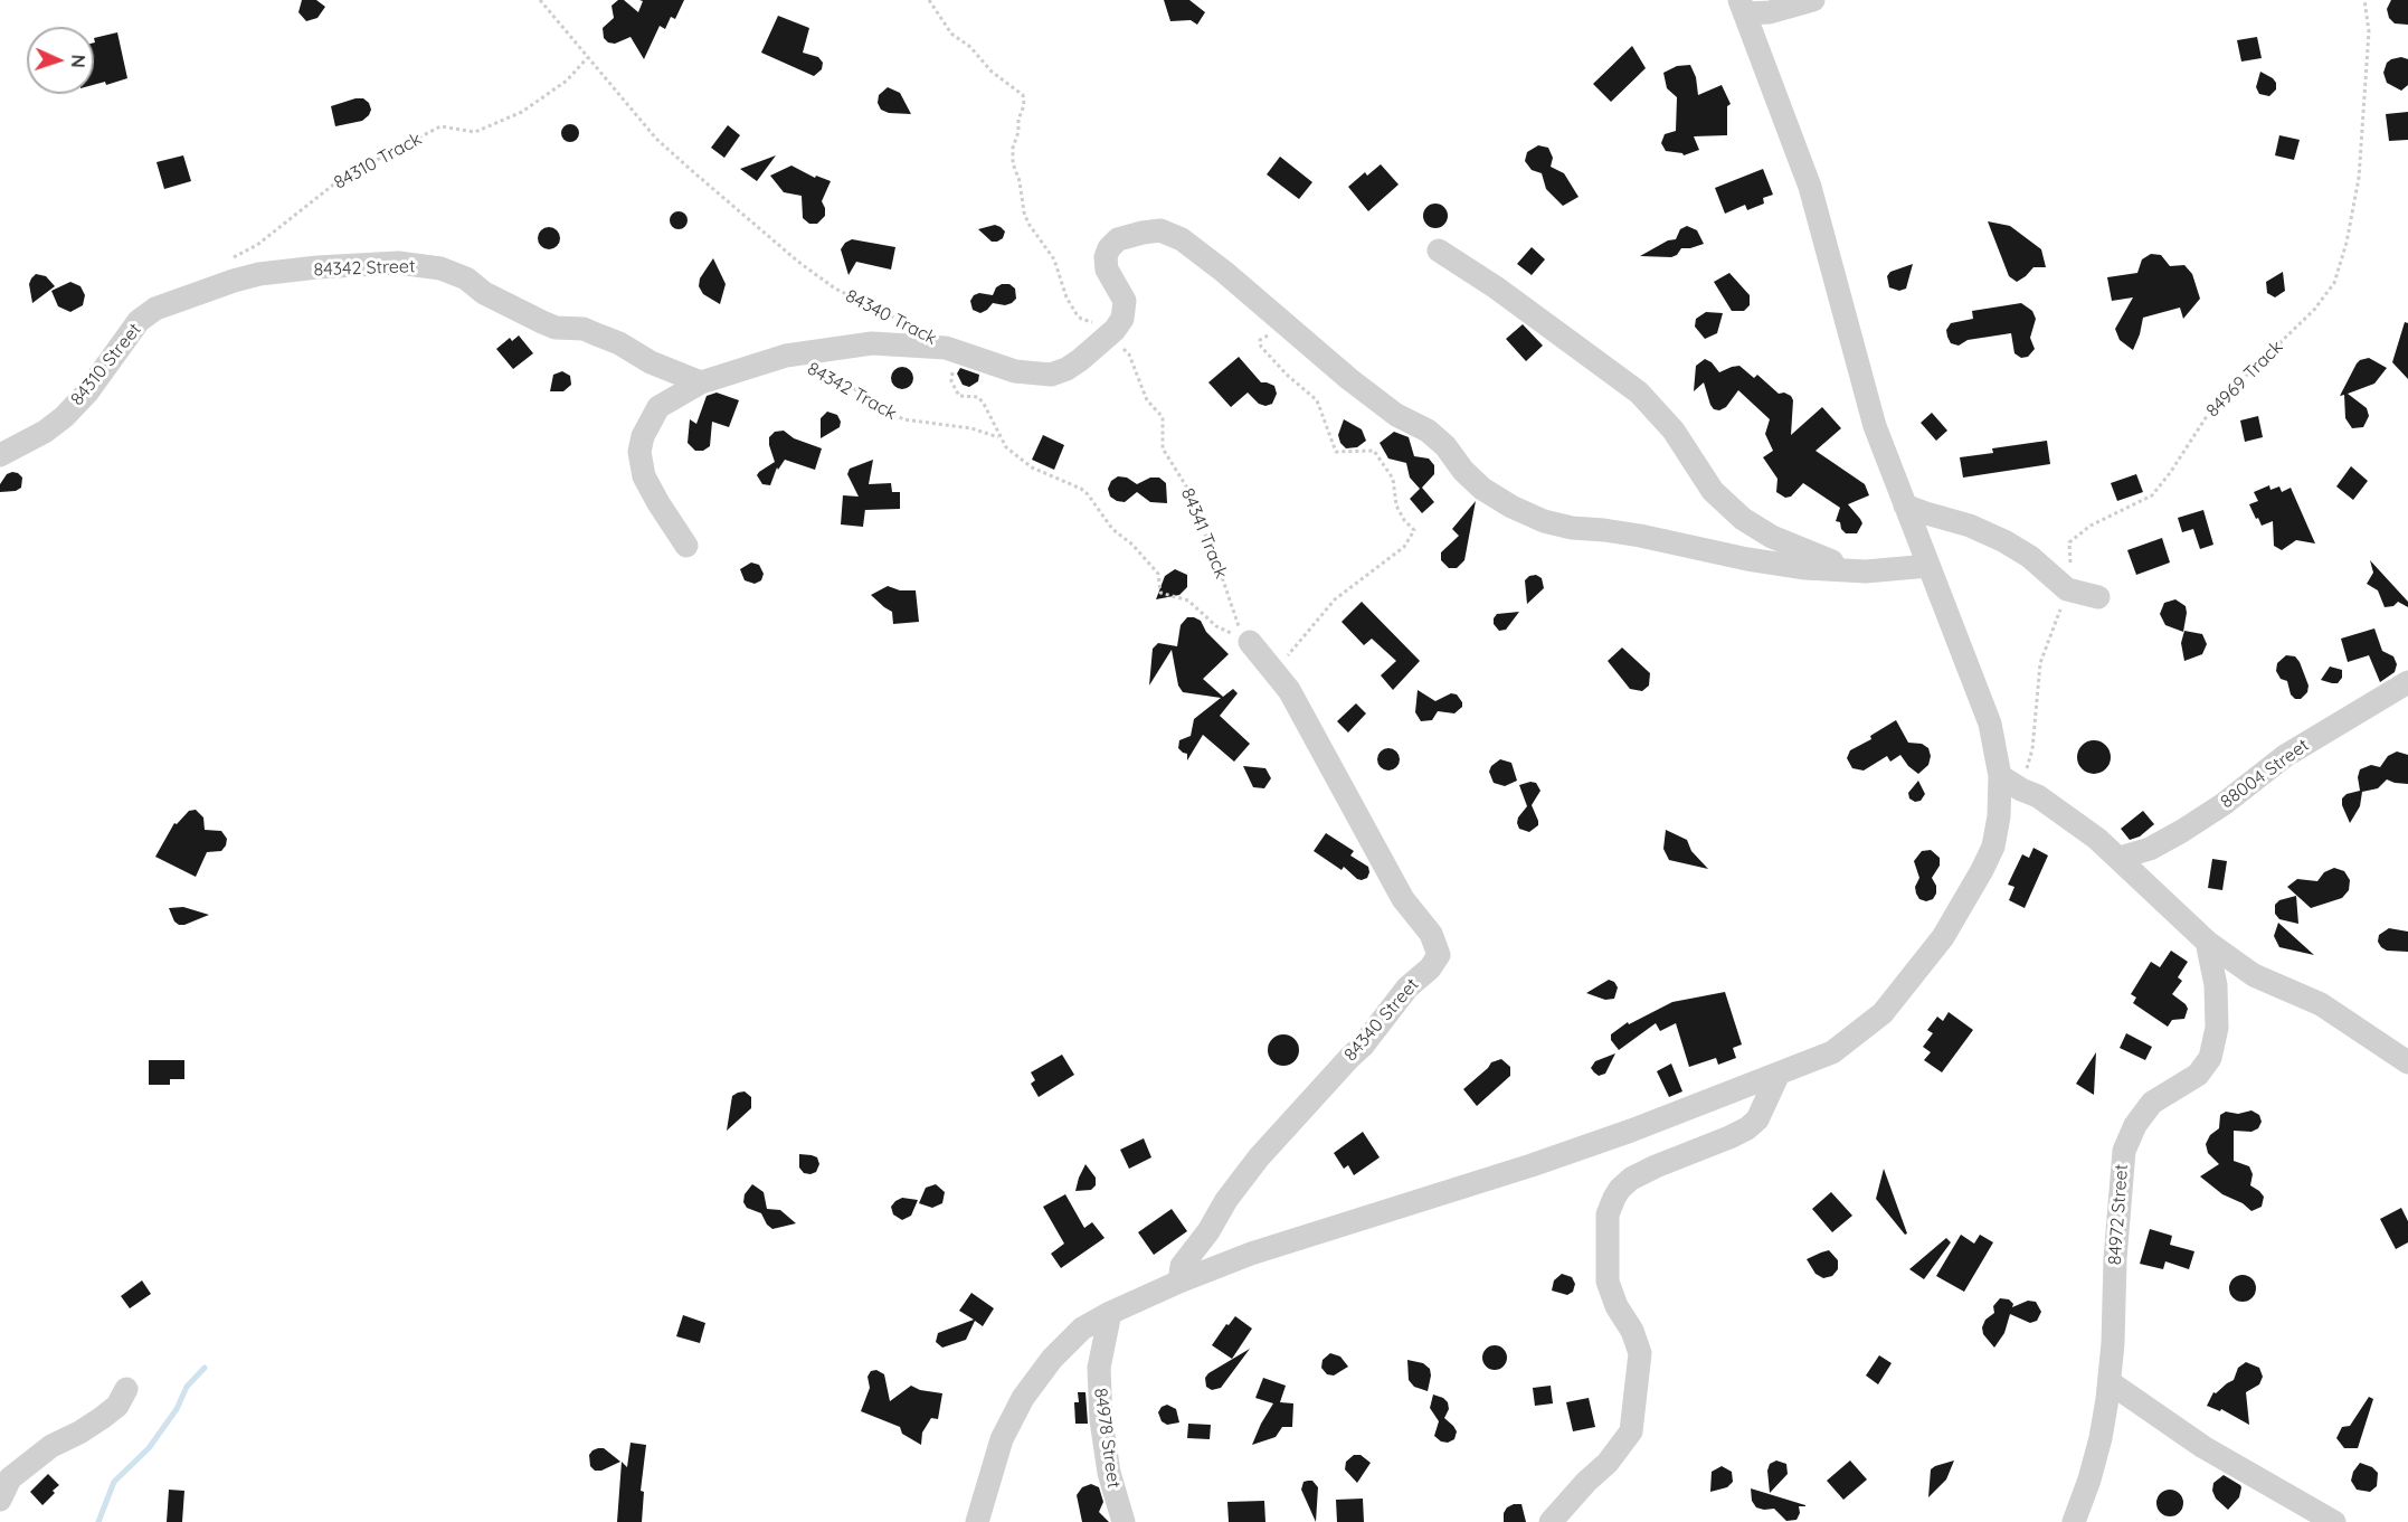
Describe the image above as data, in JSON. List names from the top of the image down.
{
  "streets": {
    "street": [
      "84342 Street",
      "84310 Street",
      "88004 Street",
      "84340 Street",
      "84972 Street",
      "84978 Street"
    ],
    "path": [
      "84310 Track",
      "84340 Track",
      "84969 Track",
      "84342 Track",
      "84341 Track"
    ]
  },
  "crossings": [
    ["84310 Track", "84340 Track"],
    ["84342 Street", "84310 Street"],
    ["84340 Track", "84342 Track"],
    ["84340 Track", "84341 Track"],
    ["84340 Track", "84340 Street"],
    ["84341 Track", "84340 Street"]
  ],
  "north": "right"
}
